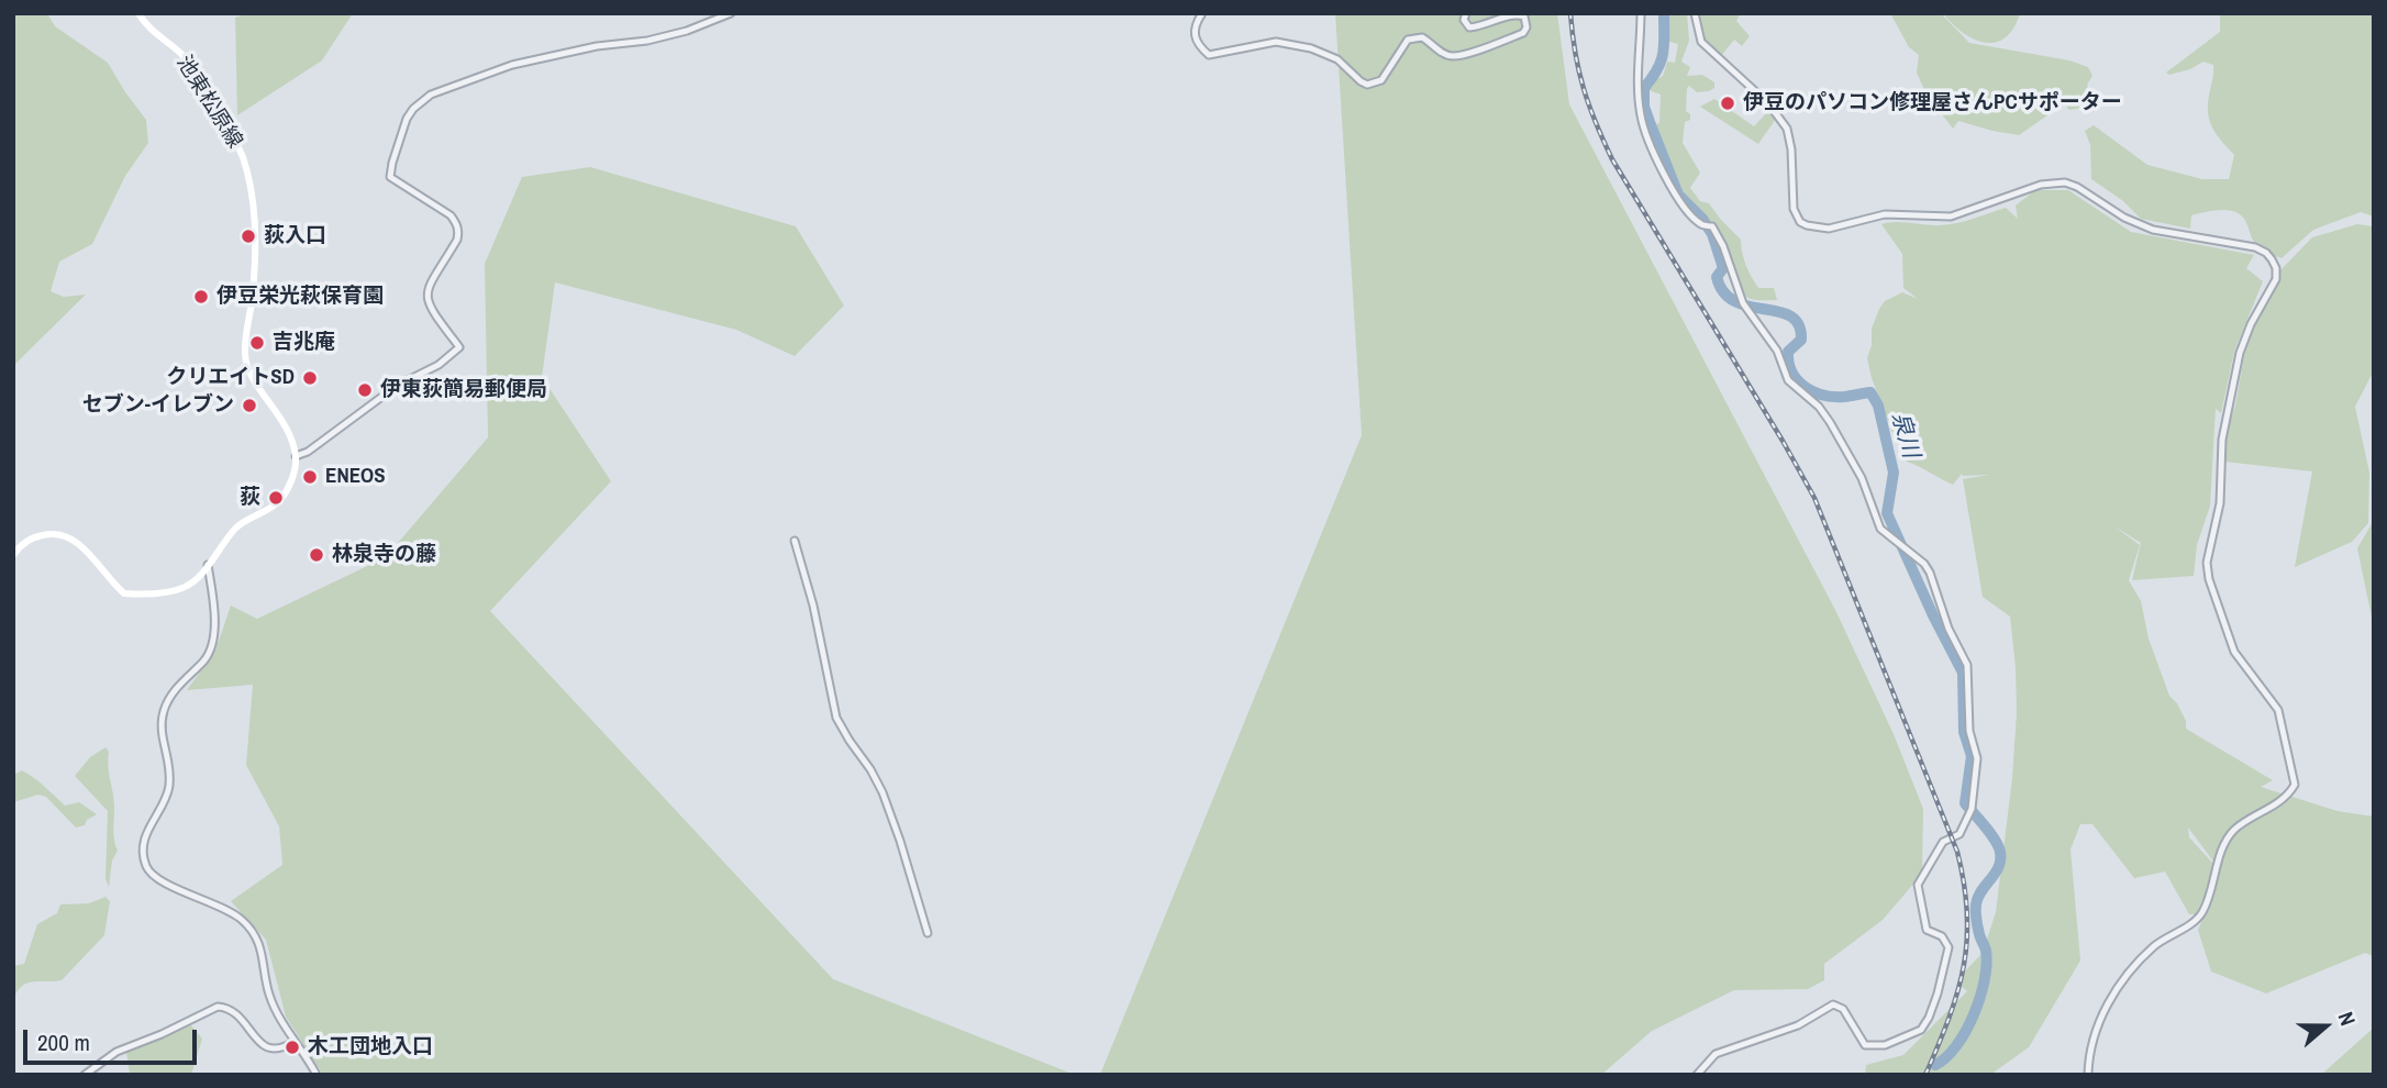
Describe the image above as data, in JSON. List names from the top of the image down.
{
  "streets": {
    "main road": ["池東松原線"]
  },
  "water": ["泉川"],
  "places": [
    "伊豆のパソコン修理屋さんPCサポーター",
    "荻入口",
    "伊豆栄光萩保育園",
    "吉兆庵",
    "クリエイトSD",
    "伊東荻簡易郵便局",
    "セブン-イレブン",
    "ENEOS",
    "荻",
    "林泉寺の藤",
    "木工団地入口"
  ],
  "scale_bar": "200 m",
  "north": "right"
}
